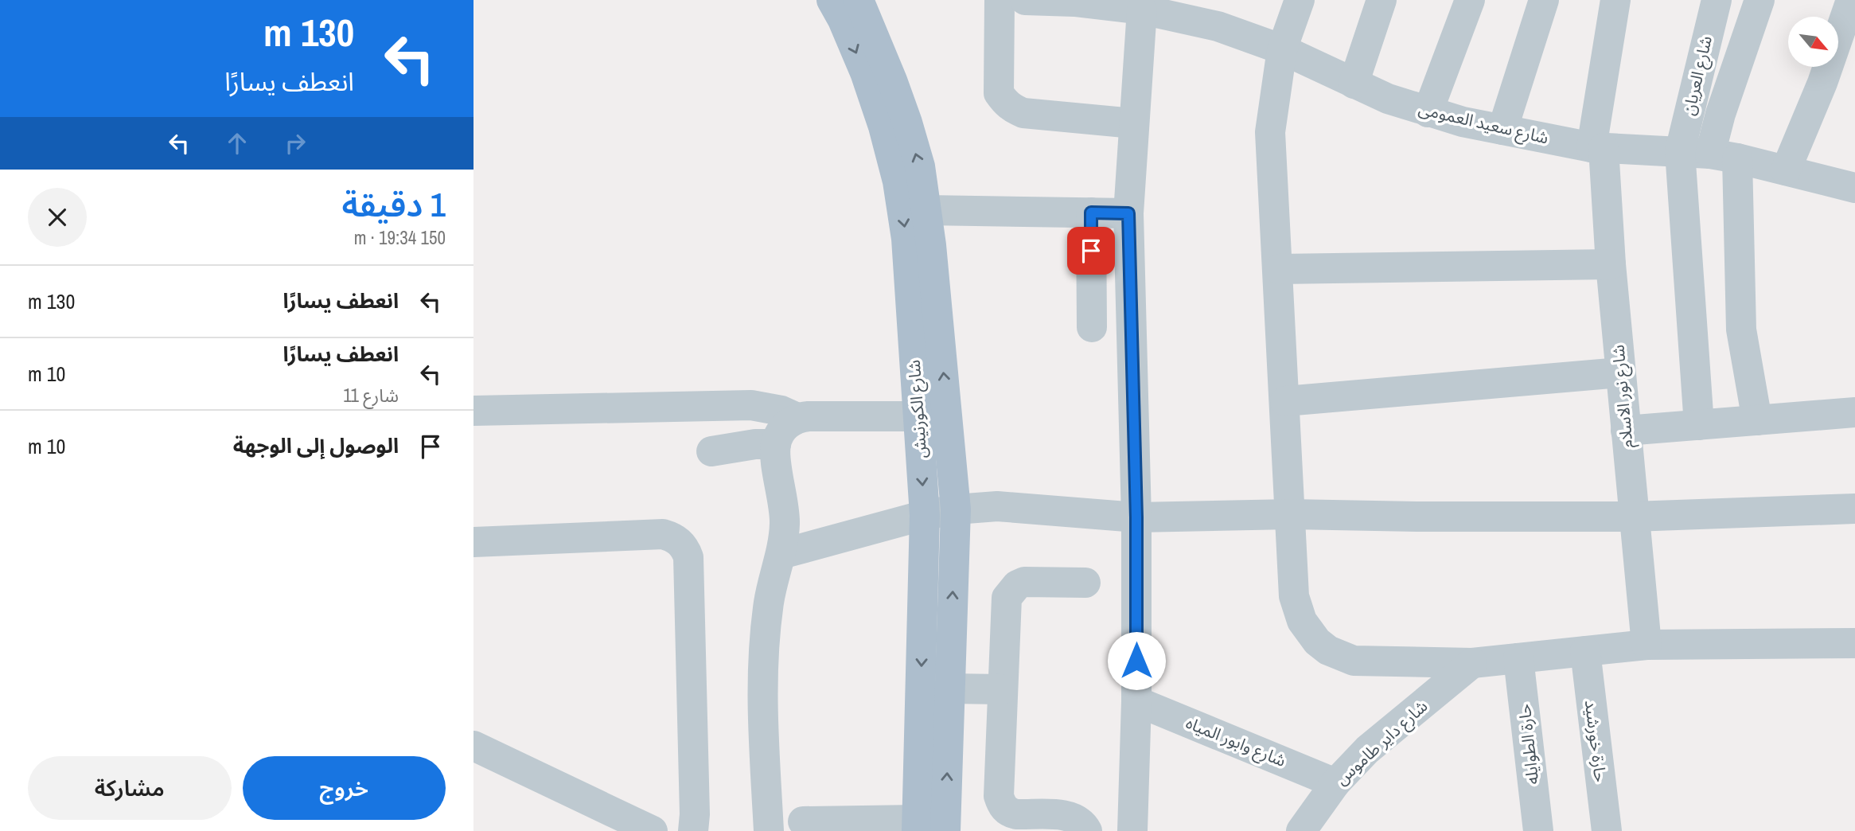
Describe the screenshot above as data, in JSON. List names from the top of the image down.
{
  "streets": {
    "main road": ["شارع الكورنيش"],
    "street": [
      "شارع العريان",
      "شارع سعيد العمومى",
      "شارع نور الاسلام",
      "حارة خورشيد",
      "شارع وابور المياه",
      "شارع داير طاموس",
      "حارة الطوايله"
    ]
  },
  "crossings": [
    ["شارع العريان", "شارع سعيد العمومى"],
    ["شارع سعيد العمومى", "شارع نور الاسلام"],
    ["شارع وابور المياه", "شارع داير طاموس"]
  ],
  "north": "bottom right",
  "page": {
    "turn": ["130 m", "انعطف يسارًا"],
    "heading": ["1 دقيقة", "150 m · 19:34"],
    "list": [
      {
        "name": "انعطف يسارًا",
        "value": "130 m"
      },
      {
        "name": "انعطف يسارًا",
        "note": "شارع 11",
        "value": "10 m"
      },
      {
        "name": "الوصول إلى الوجهة",
        "value": "10 m"
      }
    ],
    "buttons": ["خروج", "مشاركة"]
  }
}
